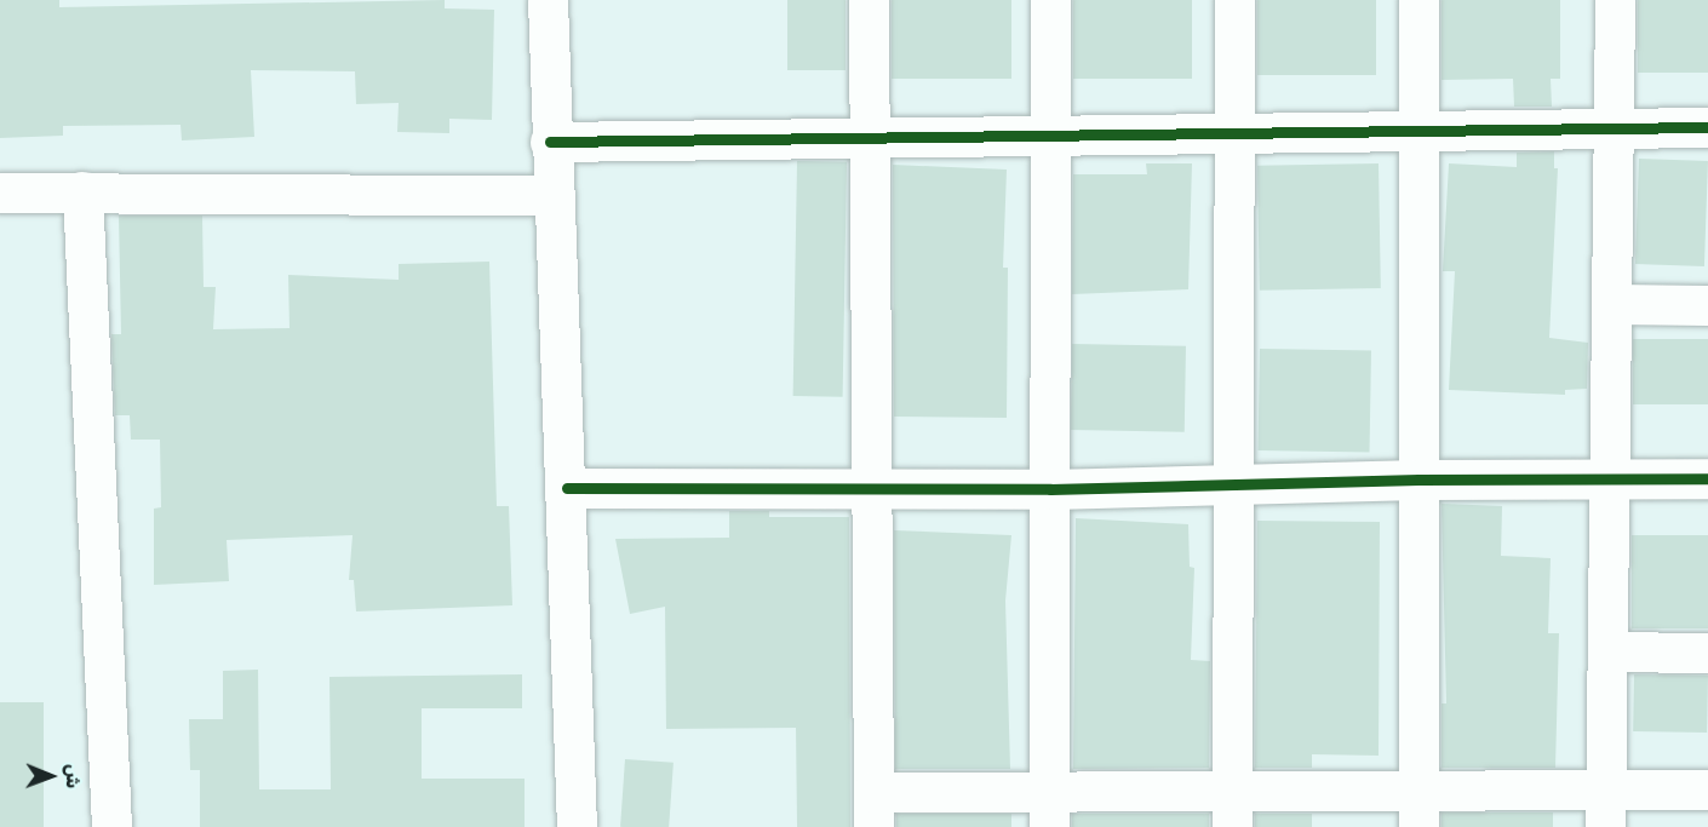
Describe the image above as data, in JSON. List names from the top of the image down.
{
  "north": "right"
}
